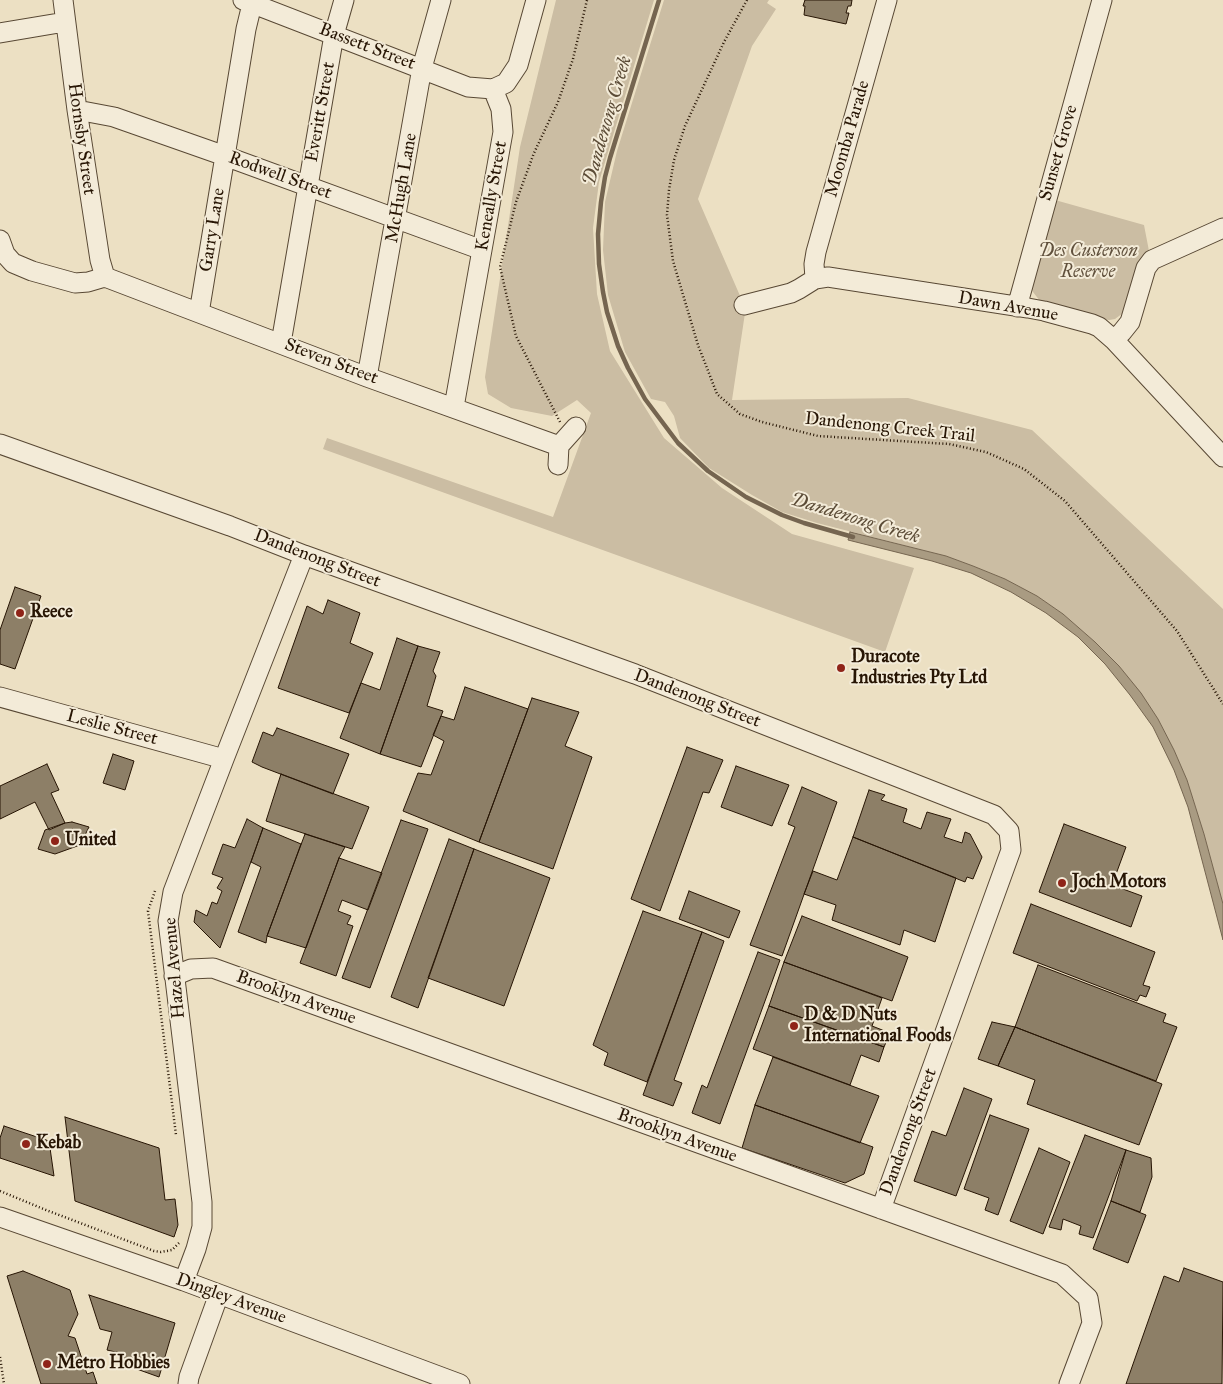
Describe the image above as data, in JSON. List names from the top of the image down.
{
  "streets": {
    "street": [
      "Bassett Street",
      "Everitt Street",
      "Hornsby Street",
      "Moomba Parade",
      "Sunset Grove",
      "Rodwell Street",
      "McHugh Lane",
      "Keneally Street",
      "Garry Lane",
      "Dawn Avenue",
      "Steven Street",
      "Dandenong Street",
      "Leslie Street",
      "Hazel Avenue",
      "Brooklyn Avenue",
      "Dingley Avenue"
    ],
    "path": ["Dandenong Creek Trail"]
  },
  "crossings": [
    ["Bassett Street", "Everitt Street"],
    ["Bassett Street", "McHugh Lane"],
    ["Bassett Street", "Keneally Street"],
    ["Bassett Street", "Garry Lane"],
    ["Everitt Street", "Rodwell Street"],
    ["Everitt Street", "Steven Street"],
    ["Hornsby Street", "Rodwell Street"],
    ["Hornsby Street", "Steven Street"],
    ["Moomba Parade", "Dawn Avenue"],
    ["Sunset Grove", "Dawn Avenue"],
    ["Rodwell Street", "McHugh Lane"],
    ["Rodwell Street", "Keneally Street"],
    ["Rodwell Street", "Garry Lane"],
    ["McHugh Lane", "Steven Street"],
    ["Keneally Street", "Steven Street"],
    ["Garry Lane", "Steven Street"],
    ["Dandenong Street", "Hazel Avenue"],
    ["Dandenong Street", "Brooklyn Avenue"],
    ["Leslie Street", "Hazel Avenue"],
    ["Hazel Avenue", "Brooklyn Avenue"],
    ["Hazel Avenue", "Dingley Avenue"]
  ],
  "water": ["Dandenong Creek"],
  "parks": ["Des Custerson Reserve"],
  "places": [
    "Reece",
    "Duracote Industries Pty Ltd",
    "United",
    "Joch Motors",
    "D & D Nuts International Foods",
    "Kebab",
    "Metro Hobbies"
  ]
}
